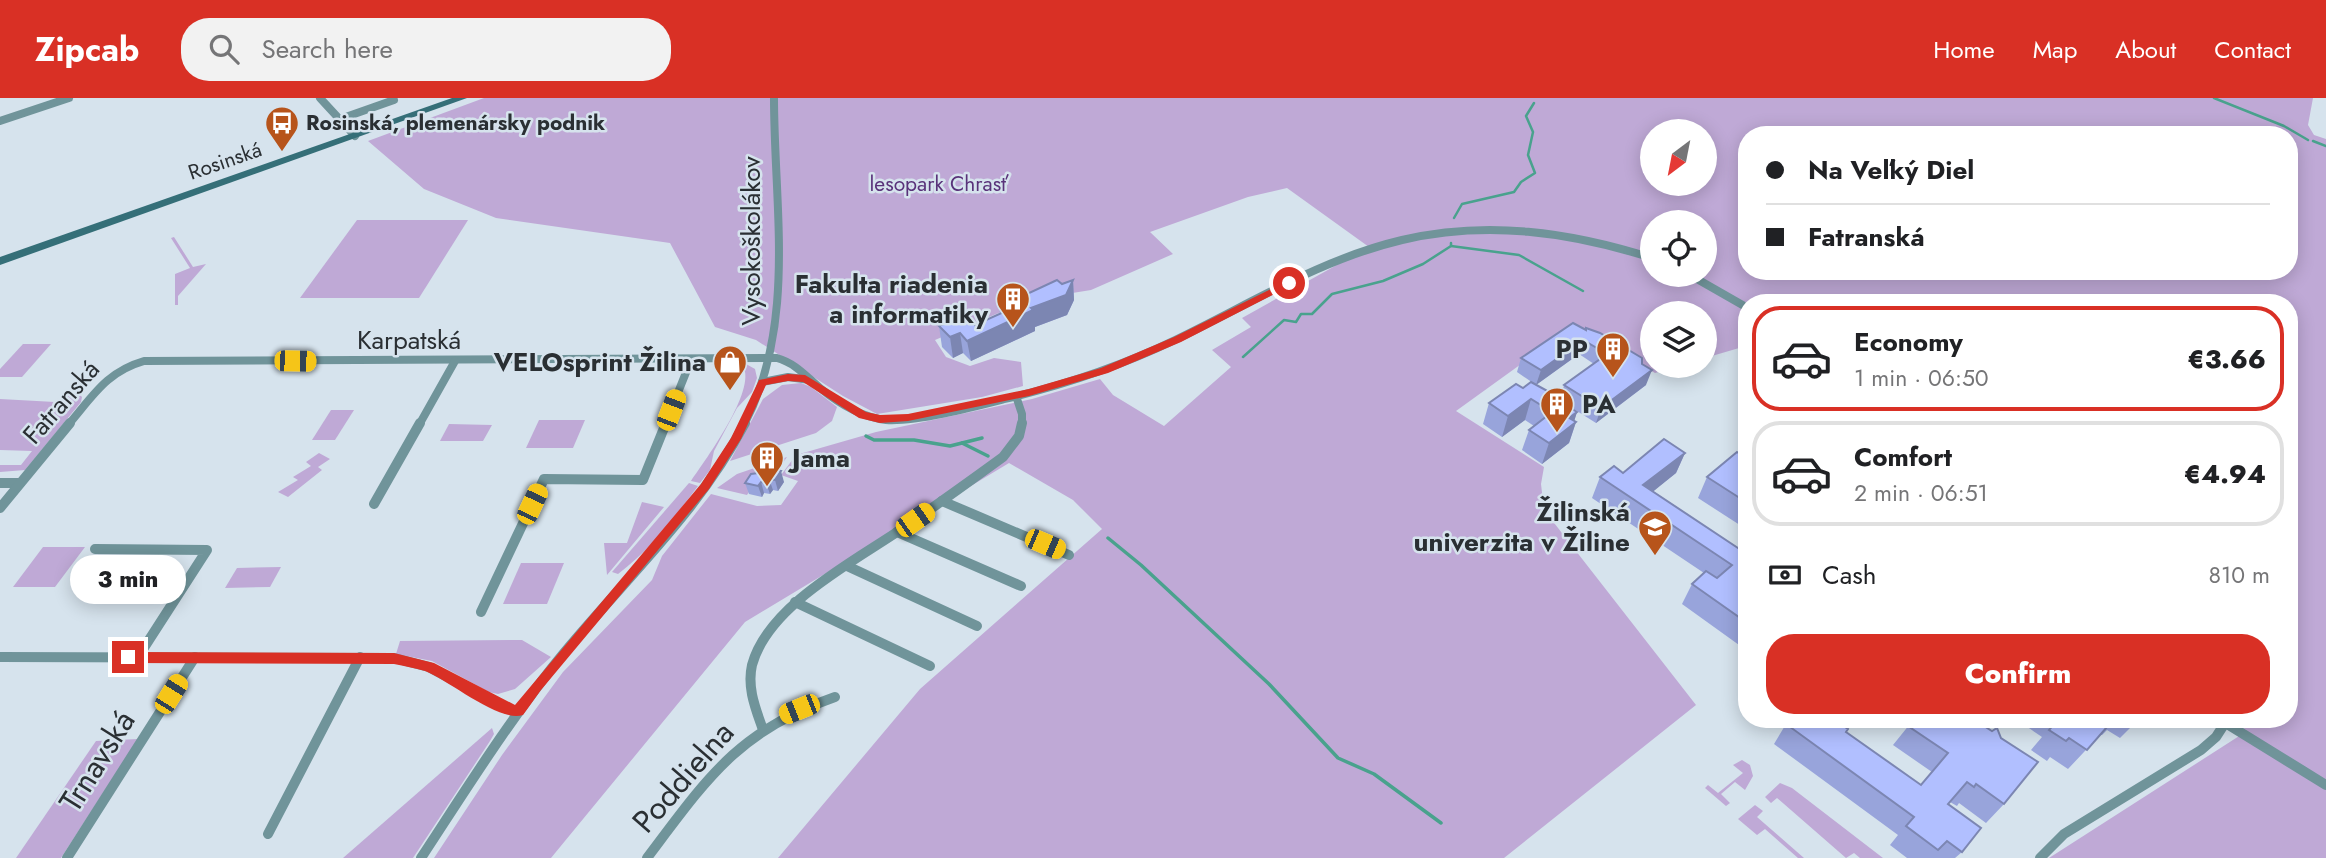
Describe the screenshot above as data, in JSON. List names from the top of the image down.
{
  "streets": {
    "street": [
      "Rosinská",
      "Vysokoškolákov",
      "Karpatská",
      "Fatranská",
      "Trnavská",
      "Poddielna"
    ]
  },
  "crossings": [
    ["Vysokoškolákov", "Karpatská"],
    ["Karpatská", "Fatranská"]
  ],
  "parks": ["lesopark Chrasť"],
  "places": {
    "bus stop": ["Rosinská, plemenársky podnik"],
    "building": [
      "Fakulta riadenia a informatiky",
      "PP",
      "PA",
      "Jama"
    ],
    "shop": ["VELOsprint Žilina"],
    "school or university": ["Žilinská univerzita v Žiline"]
  },
  "north": "bottom left",
  "page": {
    "header": "Zipcab",
    "search": "Search here",
    "nav": [
      "Home",
      "Map",
      "About",
      "Contact"
    ],
    "banner": ["Na Veľký Diel", "Fatranská"],
    "list": [
      {
        "name": "Economy",
        "note": "1 min · 06:50",
        "value": "€3.66"
      },
      {
        "name": "Comfort",
        "note": "2 min · 06:51",
        "value": "€4.94"
      }
    ],
    "pay": ["Cash", "810 m"],
    "bubble": "3 min",
    "buttons": "Confirm"
  }
}
